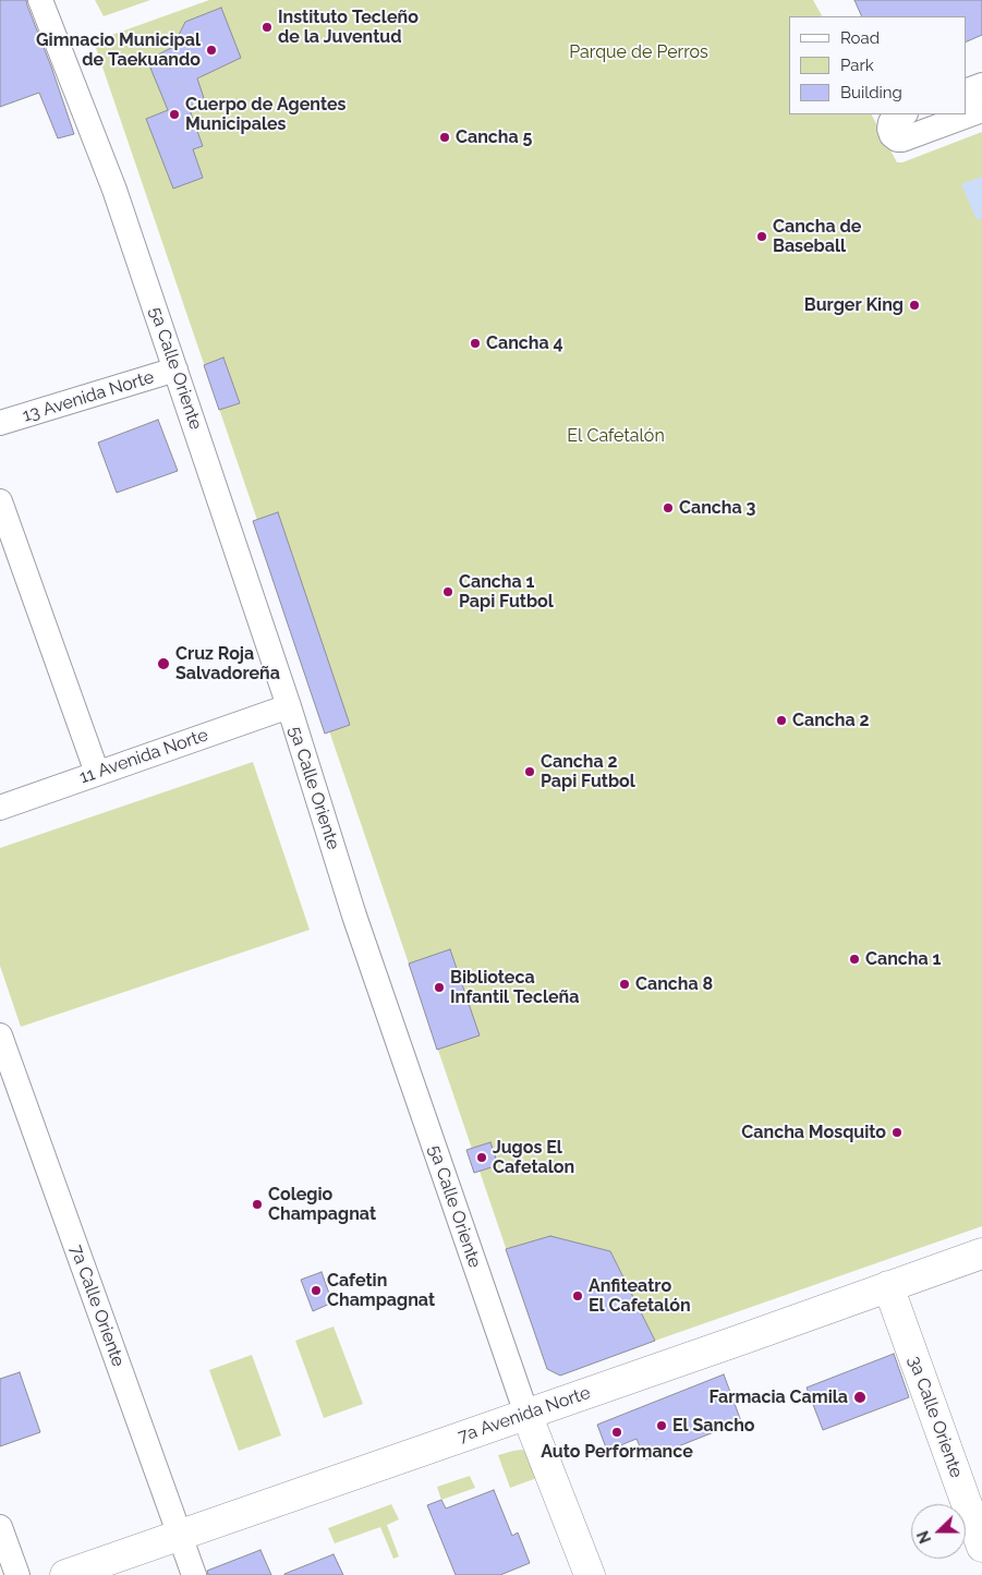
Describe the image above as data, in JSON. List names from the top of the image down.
{
  "streets": {
    "street": [
      "5a Calle Oriente",
      "13 Avenida Norte",
      "11 Avenida Norte",
      "7a Calle Oriente",
      "7a Avenida Norte",
      "3a Calle Oriente"
    ]
  },
  "crossings": [
    ["5a Calle Oriente", "13 Avenida Norte"],
    ["5a Calle Oriente", "11 Avenida Norte"],
    ["5a Calle Oriente", "7a Avenida Norte"],
    ["7a Calle Oriente", "7a Avenida Norte"],
    ["7a Avenida Norte", "3a Calle Oriente"]
  ],
  "parks": ["Parque de Perros", "El Cafetalón"],
  "places": [
    "Instituto Tecleño de la Juventud",
    "Gimnacio Municipal de Taekuando",
    "Cuerpo de Agentes Municipales",
    "Cancha 5",
    "Cancha de Baseball",
    "Burger King",
    "Cancha 4",
    "Cancha 3",
    "Cancha 1 Papi Futbol",
    "Cruz Roja Salvadoreña",
    "Cancha 2",
    "Cancha 2 Papi Futbol",
    "Cancha 1",
    "Cancha 8",
    "Biblioteca Infantil Tecleña",
    "Cancha Mosquito",
    "Jugos El Cafetalon",
    "Colegio Champagnat",
    "Cafetin Champagnat",
    "Anfiteatro El Cafetalón",
    "Farmacia Camila",
    "El Sancho",
    "Auto Performance"
  ],
  "legend": ["Road", "Park", "Building"],
  "north": "left"
}
